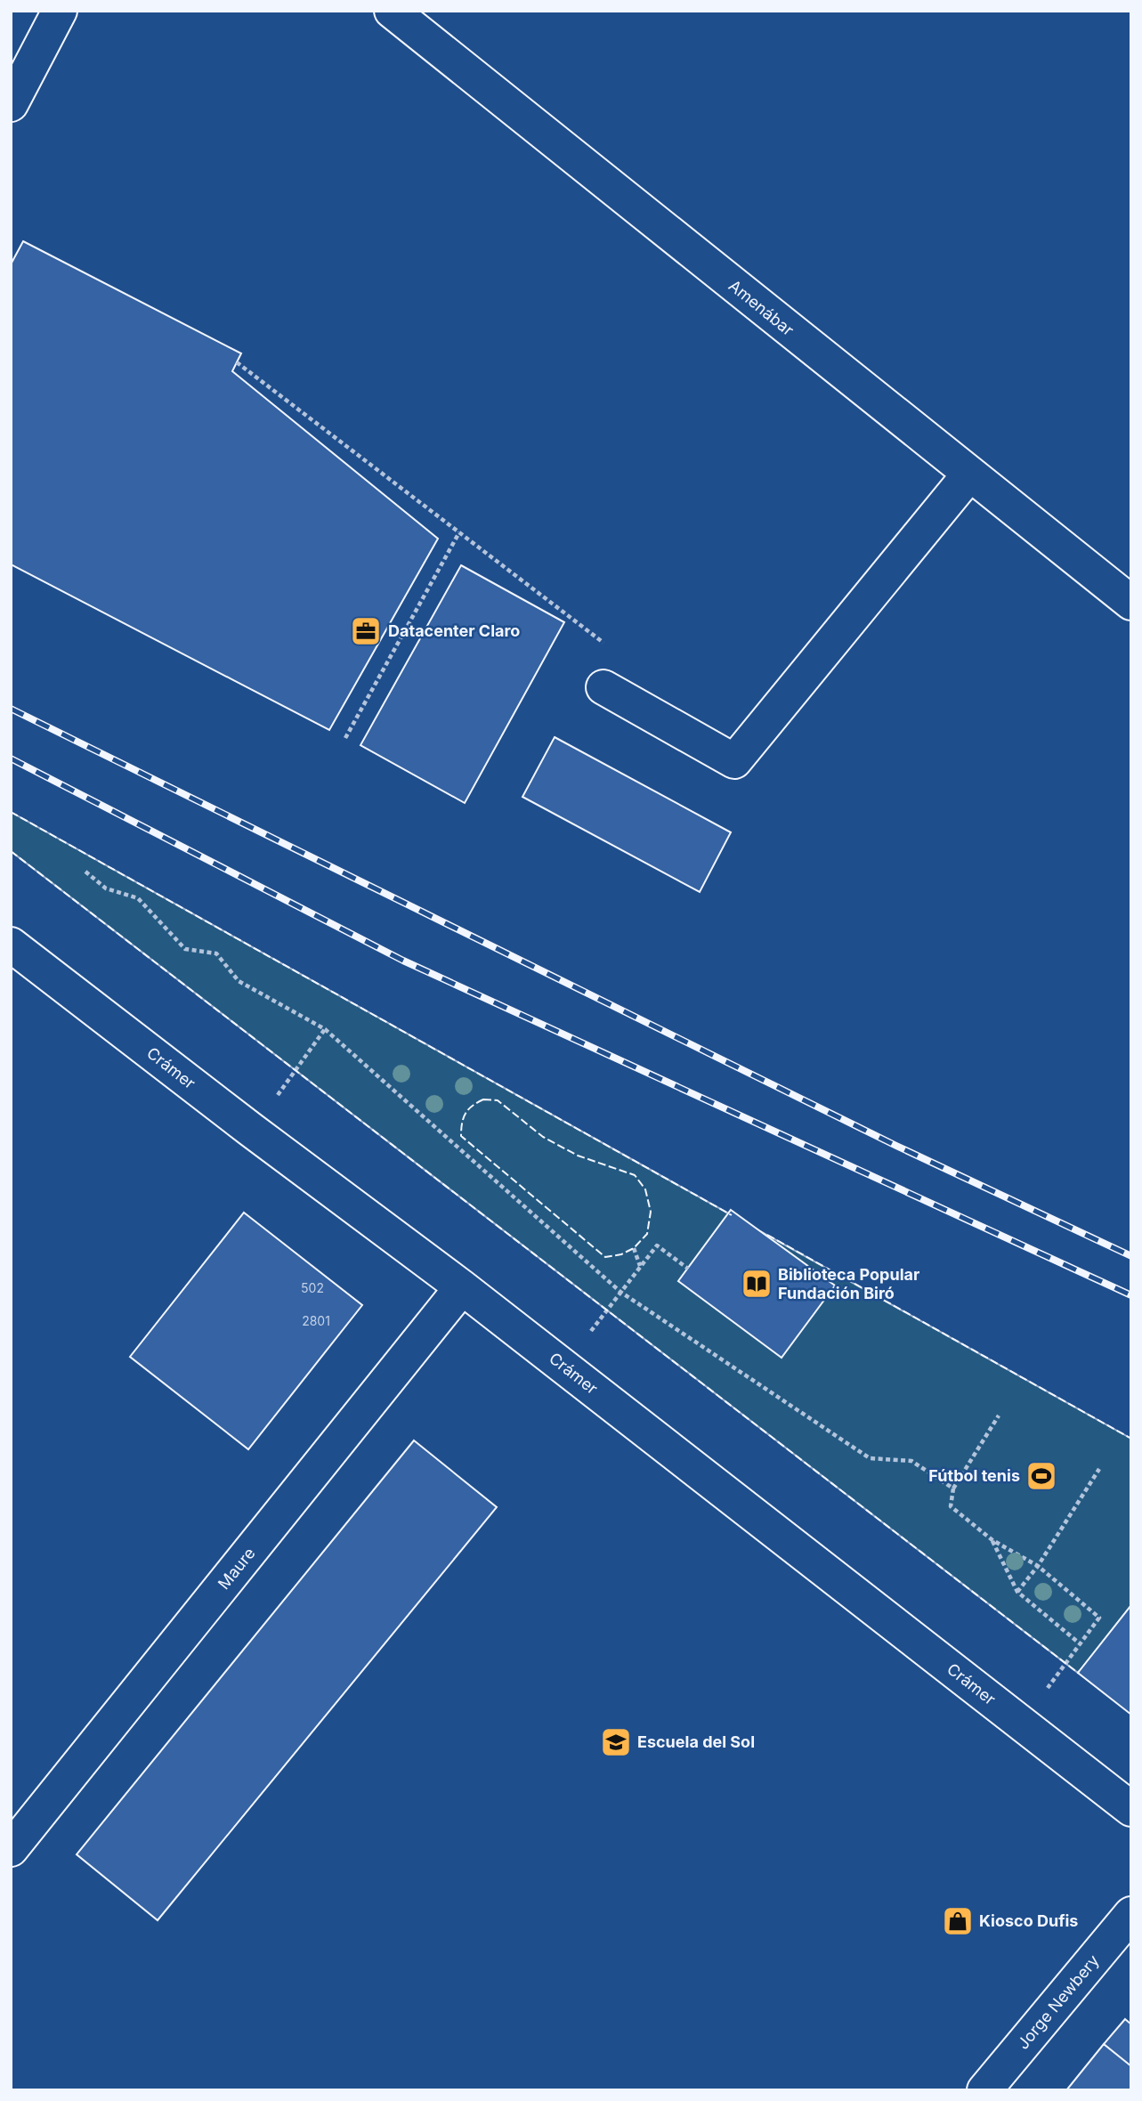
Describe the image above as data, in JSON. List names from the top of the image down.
{
  "streets": {
    "street": [
      "Amenábar",
      "Crámer",
      "Maure",
      "Jorge Newbery"
    ]
  },
  "crossings": [
    ["Crámer", "Maure"]
  ],
  "places": {
    "office": ["Datacenter Claro"],
    "library": ["Biblioteca Popular Fundación Biró"],
    "sports": ["Fútbol tenis"],
    "school or university": ["Escuela del Sol"],
    "shop": ["Kiosco Dufis"]
  },
  "house_numbers": ["502", "2801"]
}
